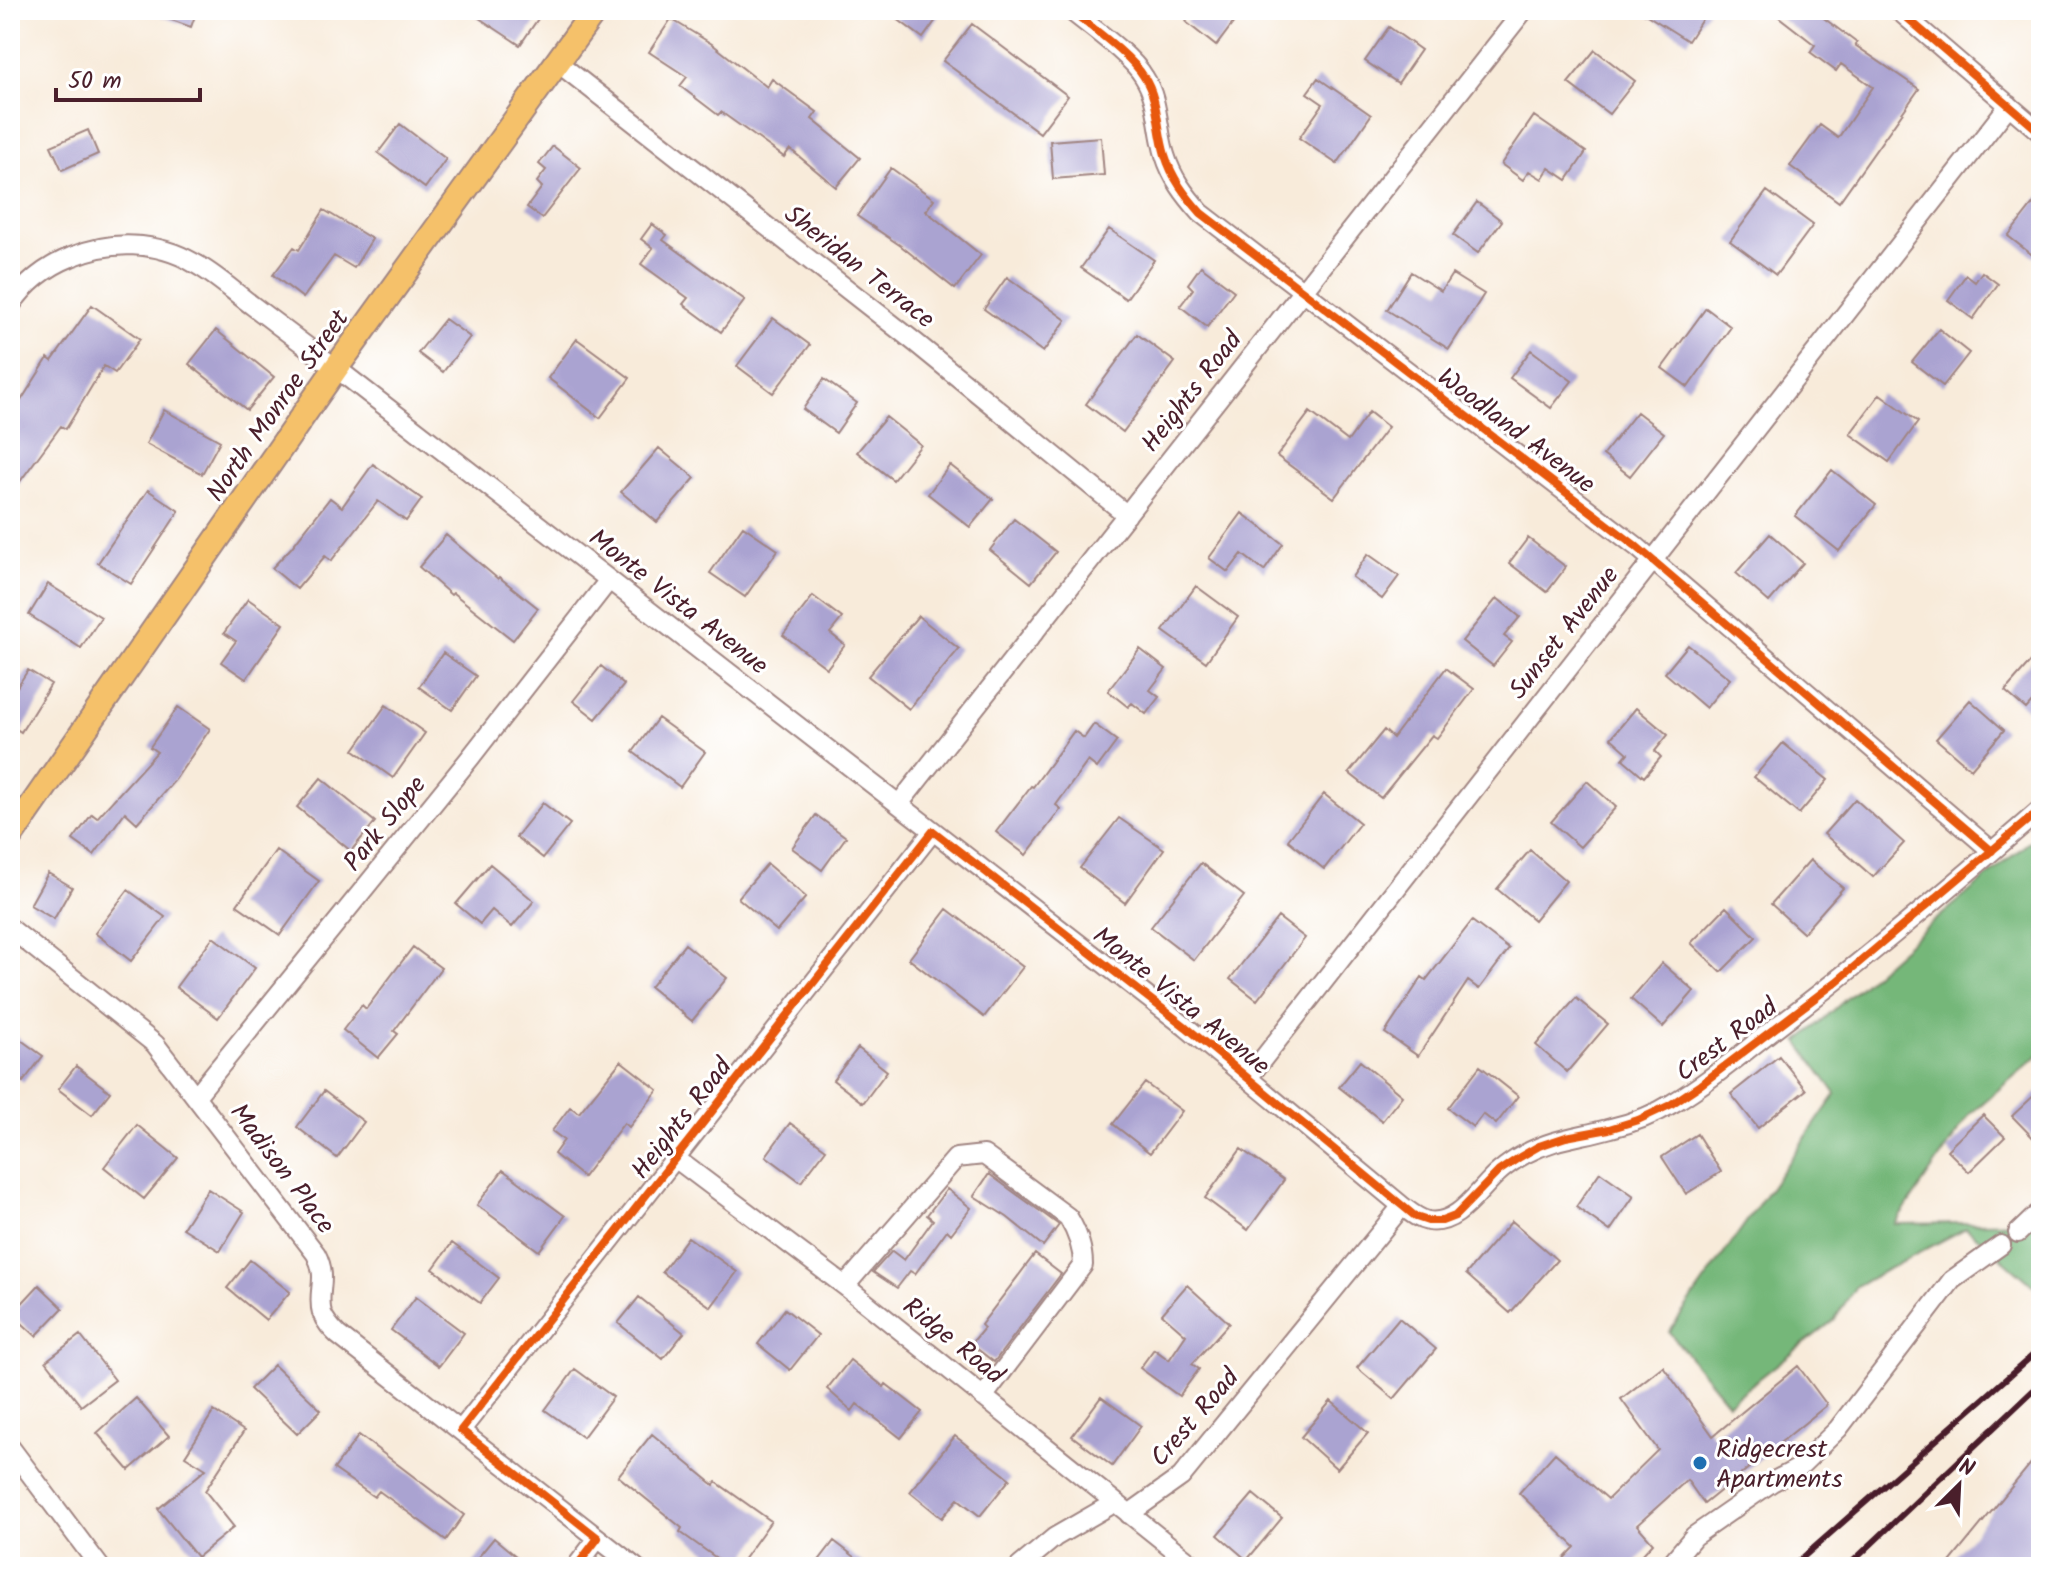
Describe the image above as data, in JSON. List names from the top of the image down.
{
  "streets": {
    "main road": ["North Monroe Street"],
    "street": [
      "Sheridan Terrace",
      "Heights Road",
      "Woodland Avenue",
      "Monte Vista Avenue",
      "Sunset Avenue",
      "Park Slope",
      "Crest Road",
      "Madison Place",
      "Ridge Road"
    ]
  },
  "crossings": [
    ["Sheridan Terrace", "Heights Road"],
    ["Sheridan Terrace", "North Monroe Street"],
    ["Heights Road", "Woodland Avenue"],
    ["Heights Road", "Monte Vista Avenue"],
    ["Heights Road", "Madison Place"],
    ["Heights Road", "Ridge Road"],
    ["North Monroe Street", "Monte Vista Avenue"],
    ["Woodland Avenue", "Sunset Avenue"],
    ["Woodland Avenue", "Crest Road"],
    ["Monte Vista Avenue", "Sunset Avenue"],
    ["Monte Vista Avenue", "Park Slope"],
    ["Monte Vista Avenue", "Crest Road"],
    ["Park Slope", "Madison Place"],
    ["Crest Road", "Ridge Road"]
  ],
  "places": ["Ridgecrest Apartments"],
  "scale_bar": "50 m",
  "north": "top right"
}
